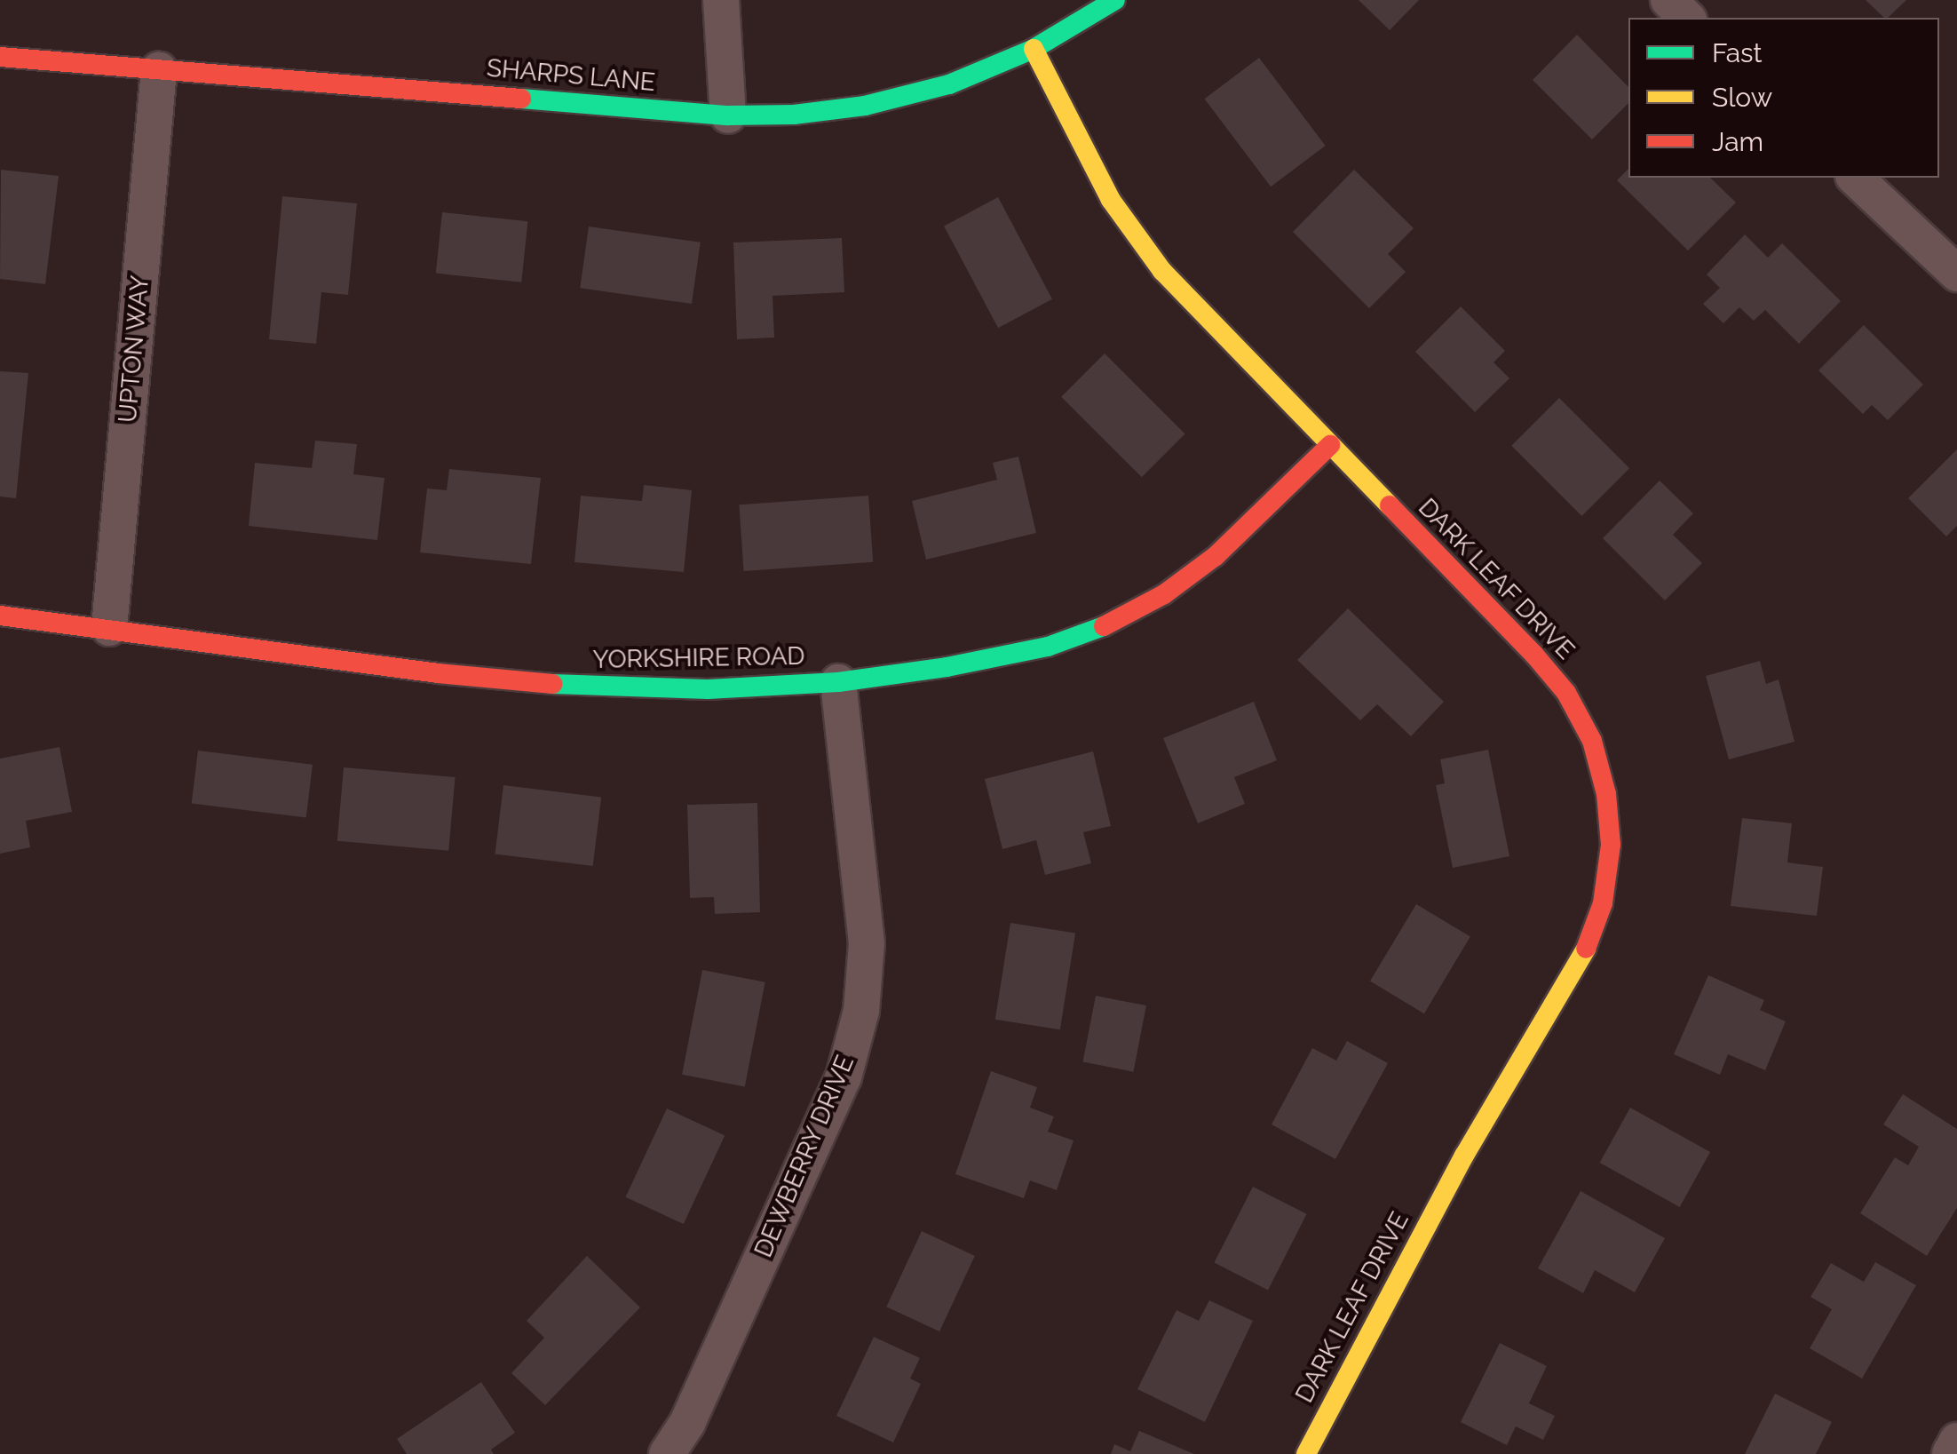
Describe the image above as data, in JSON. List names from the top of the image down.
{
  "streets": {
    "street": [
      "SHARPS LANE",
      "UPTON WAY",
      "DARK LEAF DRIVE",
      "YORKSHIRE ROAD",
      "DEWBERRY DRIVE"
    ]
  },
  "crossings": [
    ["SHARPS LANE", "UPTON WAY"],
    ["SHARPS LANE", "DARK LEAF DRIVE"],
    ["UPTON WAY", "YORKSHIRE ROAD"],
    ["DARK LEAF DRIVE", "YORKSHIRE ROAD"],
    ["YORKSHIRE ROAD", "DEWBERRY DRIVE"]
  ],
  "legend": ["Fast", "Slow", "Jam"]
}
